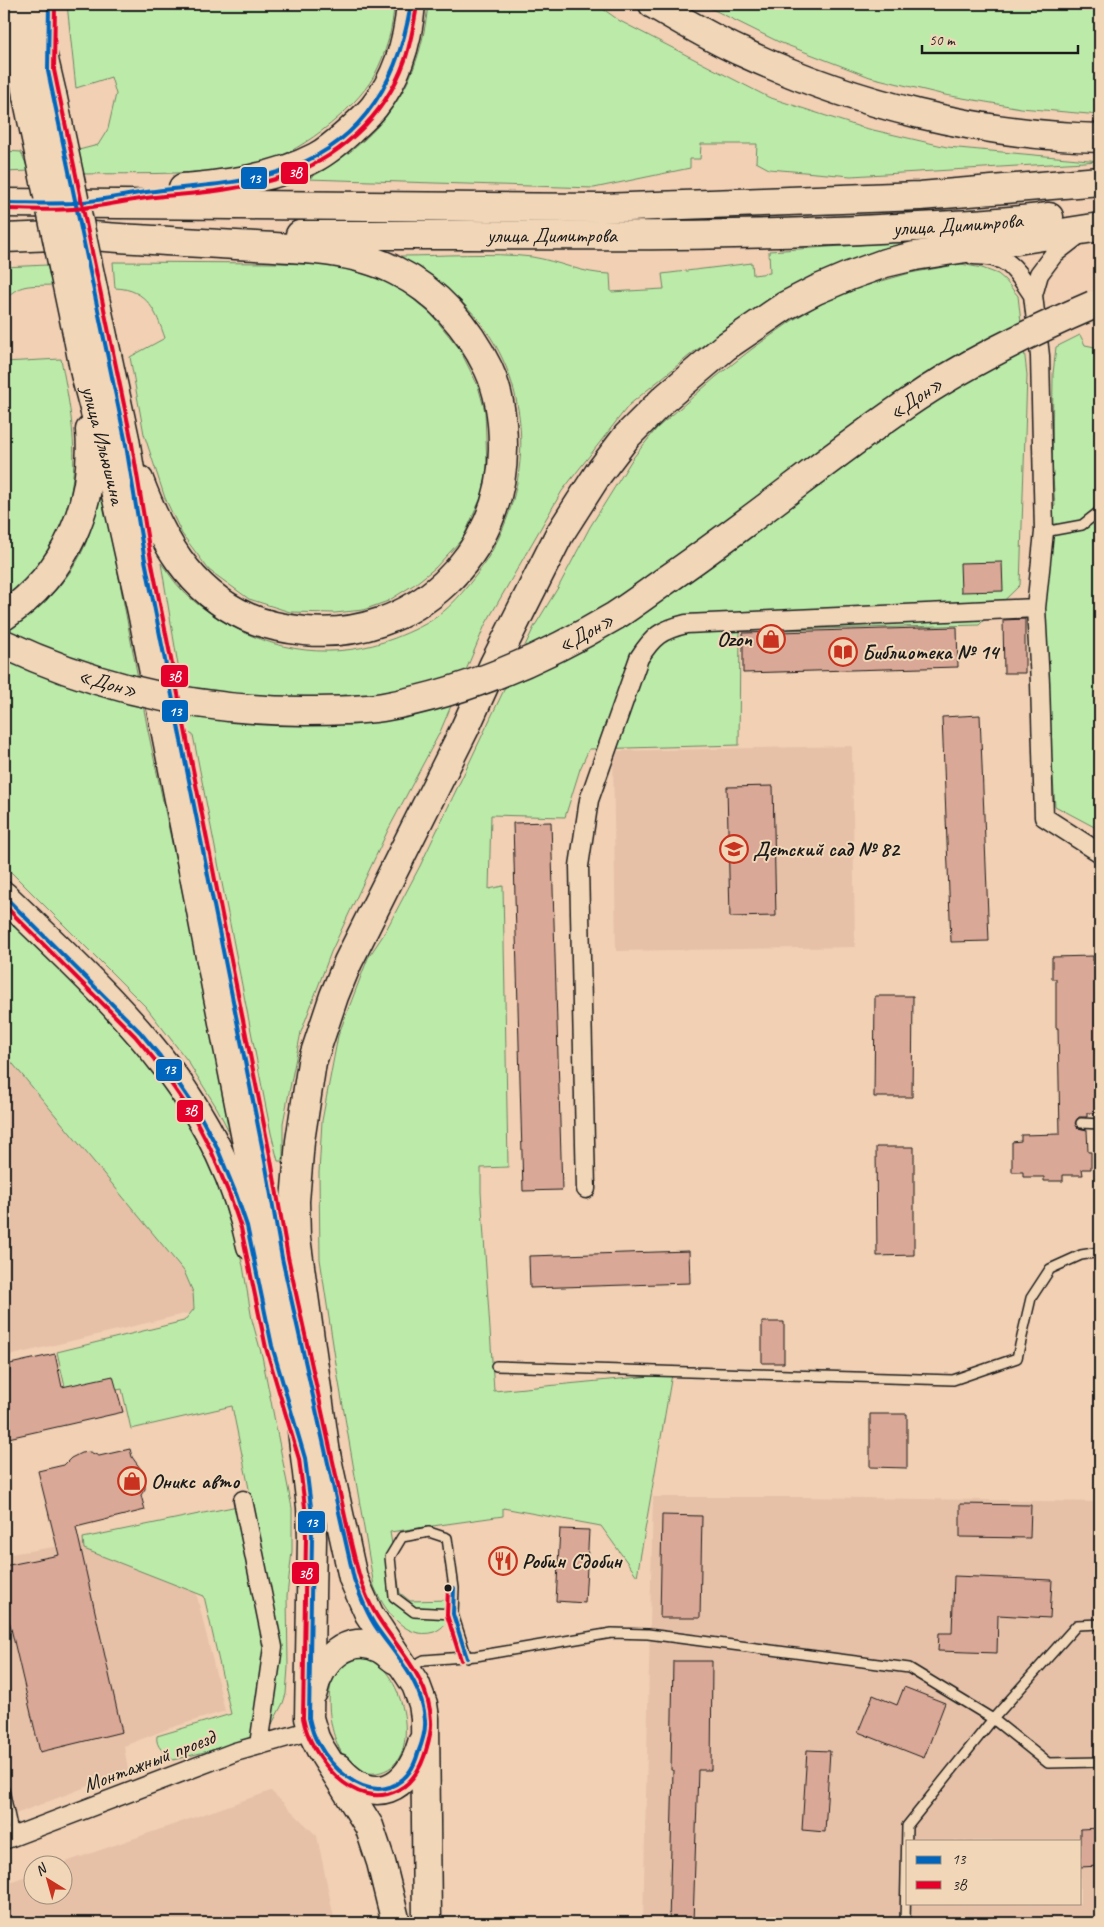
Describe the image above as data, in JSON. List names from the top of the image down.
{
  "streets": {
    "highway": ["улица Димитрова", "«Дон»", "улица Ильюшина"],
    "street": ["Монтажный проезд"]
  },
  "places": {
    "shop": ["Ozon", "Оникс авто"],
    "library": ["Библиотека № 14"],
    "school or university": ["Детский сад № 82"],
    "restaurant": ["Робин Сдобин"]
  },
  "lines": ["transit line 13", "transit line 3В"],
  "legend": ["13", "3В"],
  "scale_bar": "50 m",
  "north": "top left"
}
